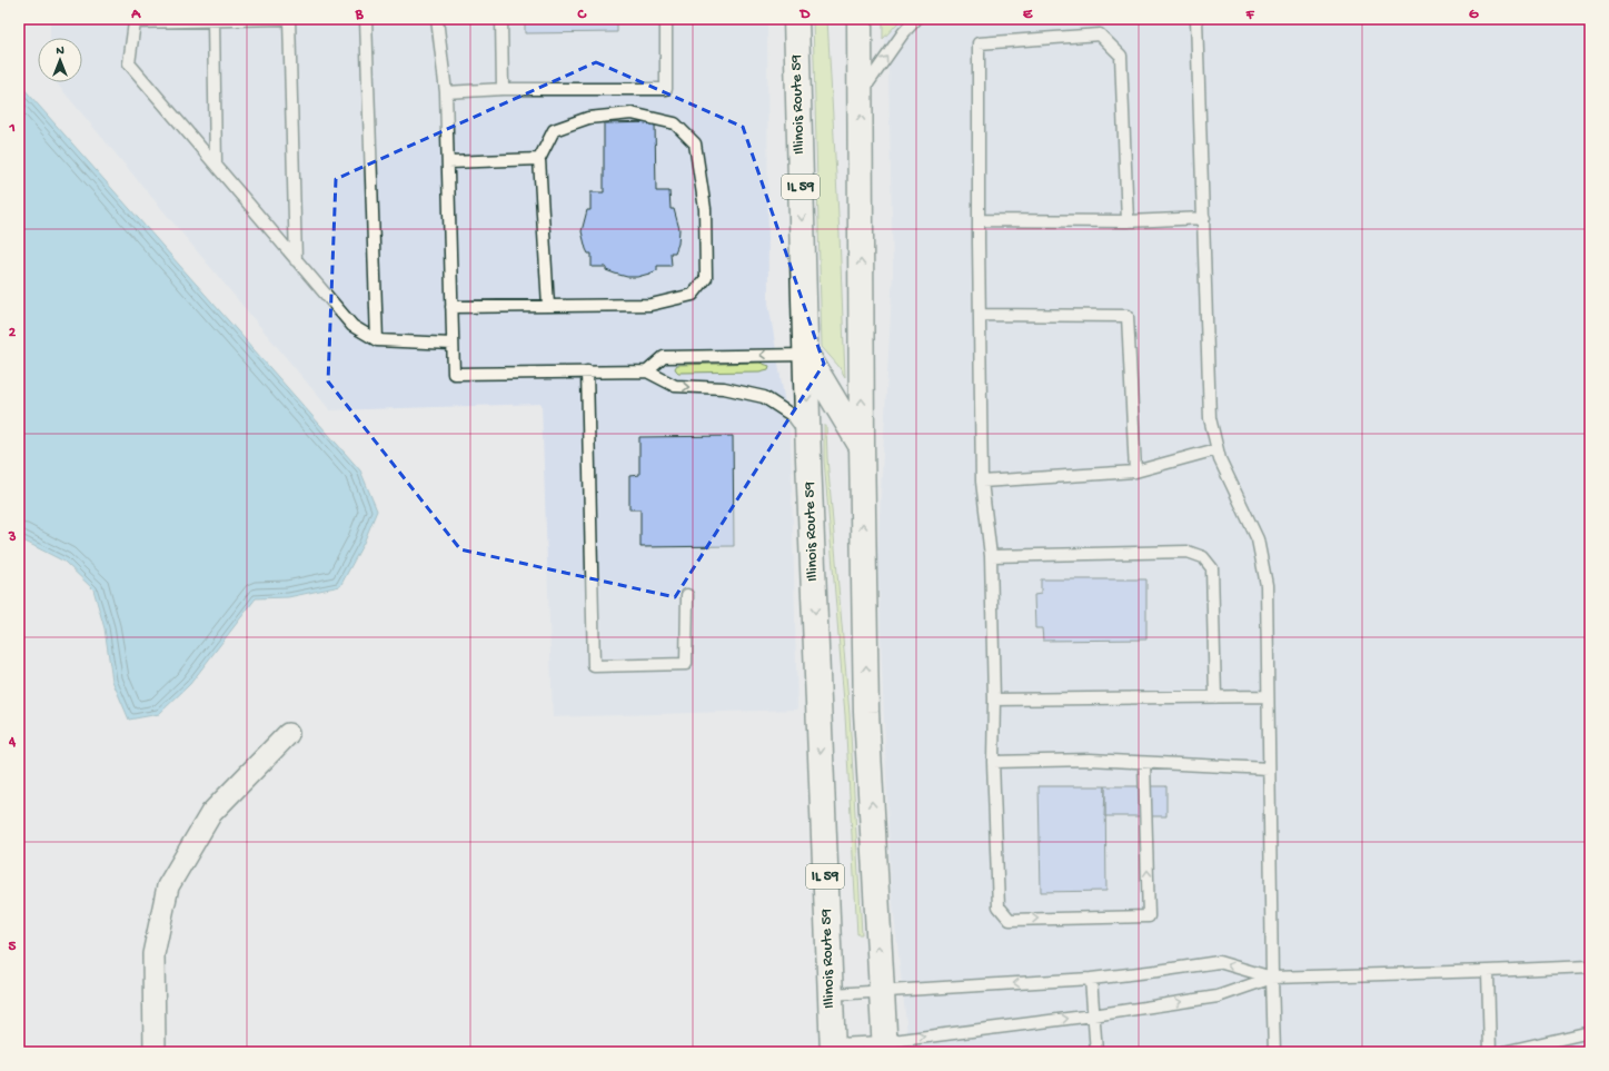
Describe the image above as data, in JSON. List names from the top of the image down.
{
  "streets": {
    "main road": ["Illinois Route 59", "IL 59"]
  },
  "north": "top",
  "grid": {
    "columns": [
      "A",
      "B",
      "C",
      "D",
      "E",
      "F",
      "G"
    ],
    "rows": [
      "1",
      "2",
      "3",
      "4",
      "5"
    ]
  }
}
